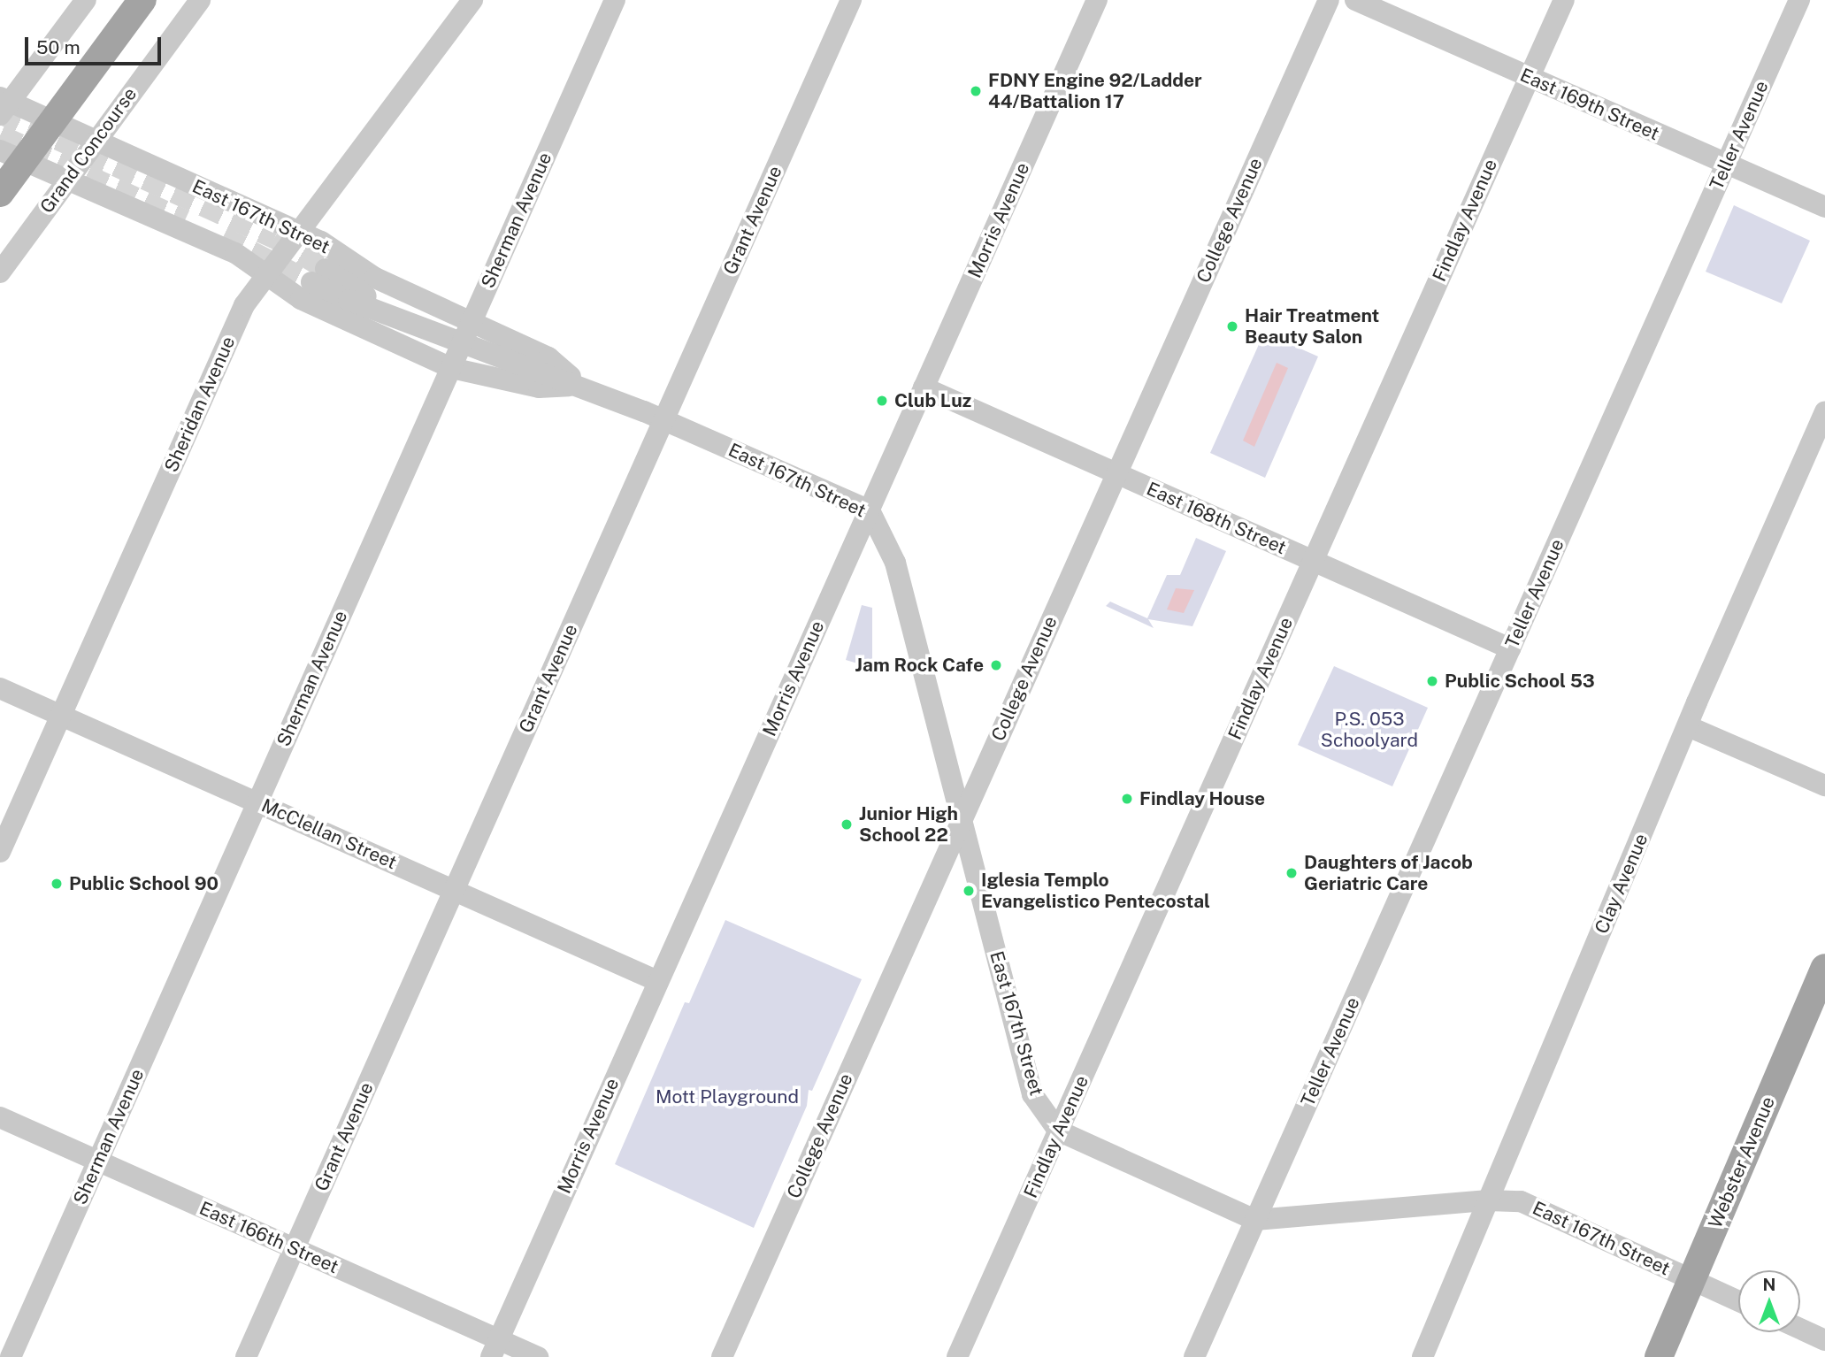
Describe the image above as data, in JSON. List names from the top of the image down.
{
  "streets": {
    "main road": ["Webster Avenue"],
    "street": [
      "East 169th Street",
      "Teller Avenue",
      "Grand Concourse",
      "East 167th Street",
      "Sherman Avenue",
      "Grant Avenue",
      "Morris Avenue",
      "College Avenue",
      "Findlay Avenue",
      "Sheridan Avenue",
      "East 168th Street",
      "McClellan Street",
      "Clay Avenue",
      "East 166th Street"
    ]
  },
  "crossings": [
    ["East 169th Street", "Teller Avenue"],
    ["East 169th Street", "Findlay Avenue"],
    ["Teller Avenue", "East 167th Street"],
    ["Teller Avenue", "East 168th Street"],
    ["Grand Concourse", "East 167th Street"],
    ["East 167th Street", "Sherman Avenue"],
    ["East 167th Street", "Grant Avenue"],
    ["East 167th Street", "Morris Avenue"],
    ["East 167th Street", "College Avenue"],
    ["East 167th Street", "Findlay Avenue"],
    ["East 167th Street", "Sheridan Avenue"],
    ["East 167th Street", "Clay Avenue"],
    ["East 167th Street", "Webster Avenue"],
    ["Sherman Avenue", "McClellan Street"],
    ["Sherman Avenue", "East 166th Street"],
    ["Grant Avenue", "McClellan Street"],
    ["Grant Avenue", "East 166th Street"],
    ["Morris Avenue", "East 168th Street"],
    ["Morris Avenue", "McClellan Street"],
    ["Morris Avenue", "East 166th Street"],
    ["College Avenue", "East 168th Street"],
    ["Findlay Avenue", "East 168th Street"],
    ["Sheridan Avenue", "McClellan Street"]
  ],
  "parks": ["P.S. 053 Schoolyard", "Mott Playground"],
  "places": [
    "FDNY Engine 92/Ladder 44/Battalion 17",
    "Hair Treatment Beauty Salon",
    "Club Luz",
    "Jam Rock Cafe",
    "Public School 53",
    "Findlay House",
    "Junior High School 22",
    "Daughters of Jacob Geriatric Care",
    "Public School 90",
    "Iglesia Templo Evangelistico Pentecostal"
  ],
  "scale_bar": "50 m",
  "north": "top"
}
